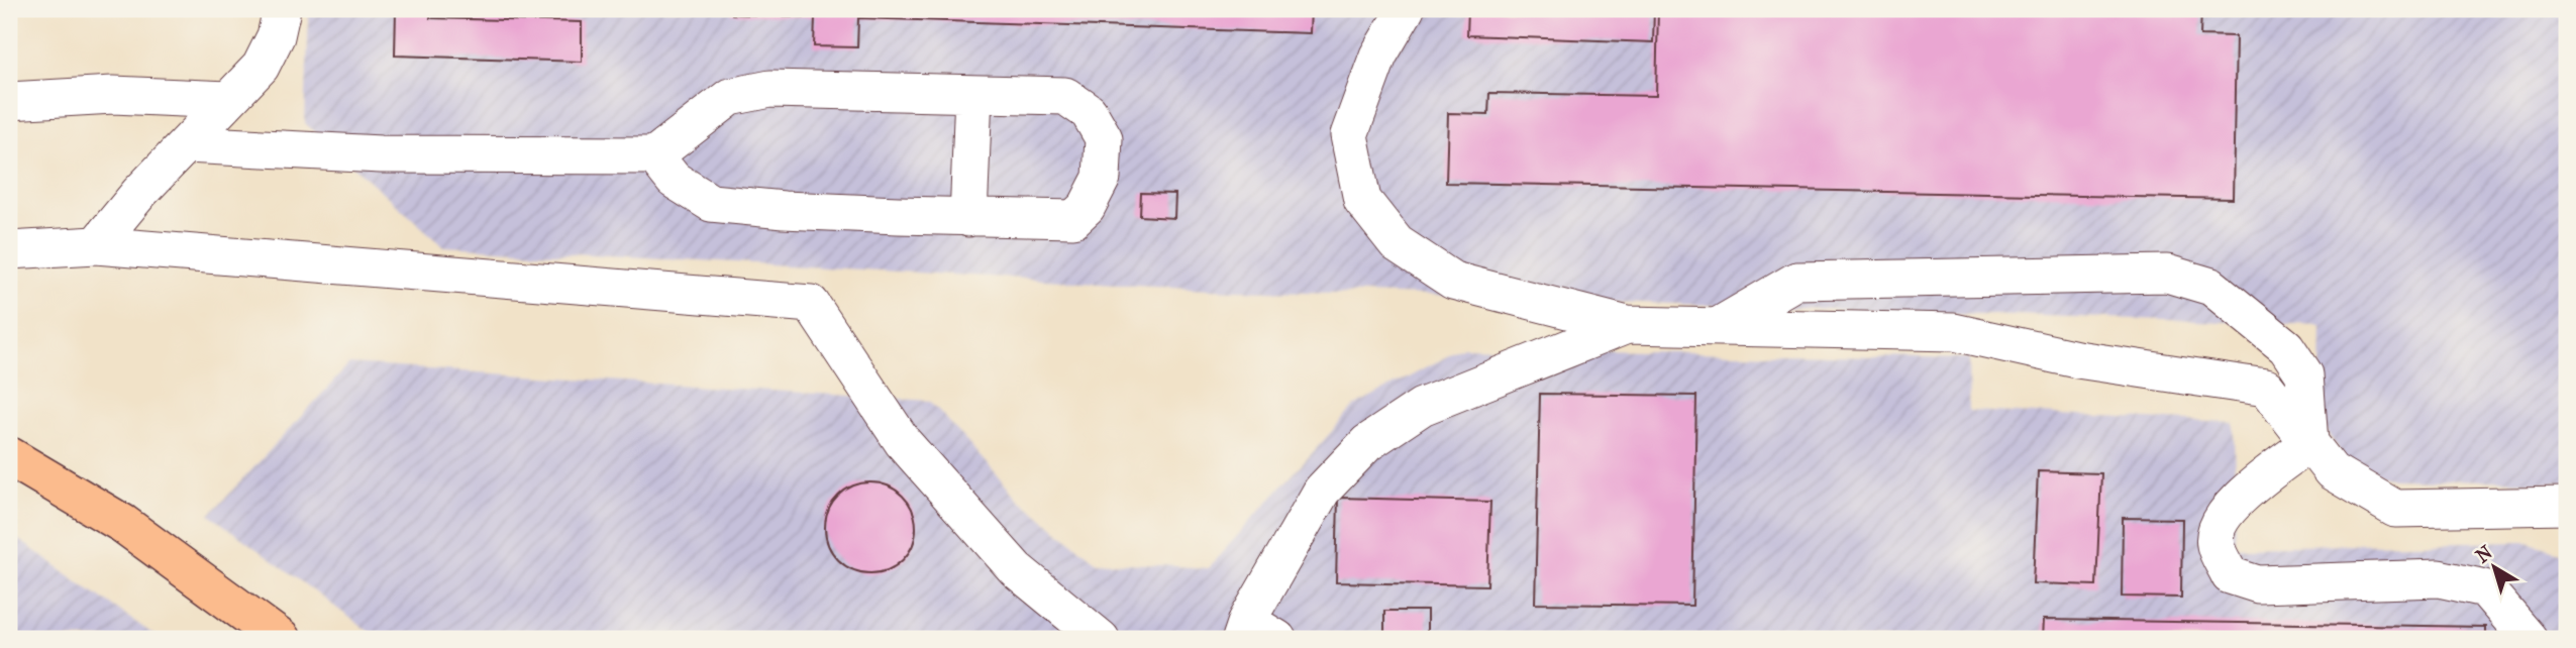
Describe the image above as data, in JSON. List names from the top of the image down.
{
  "north": "top left"
}
